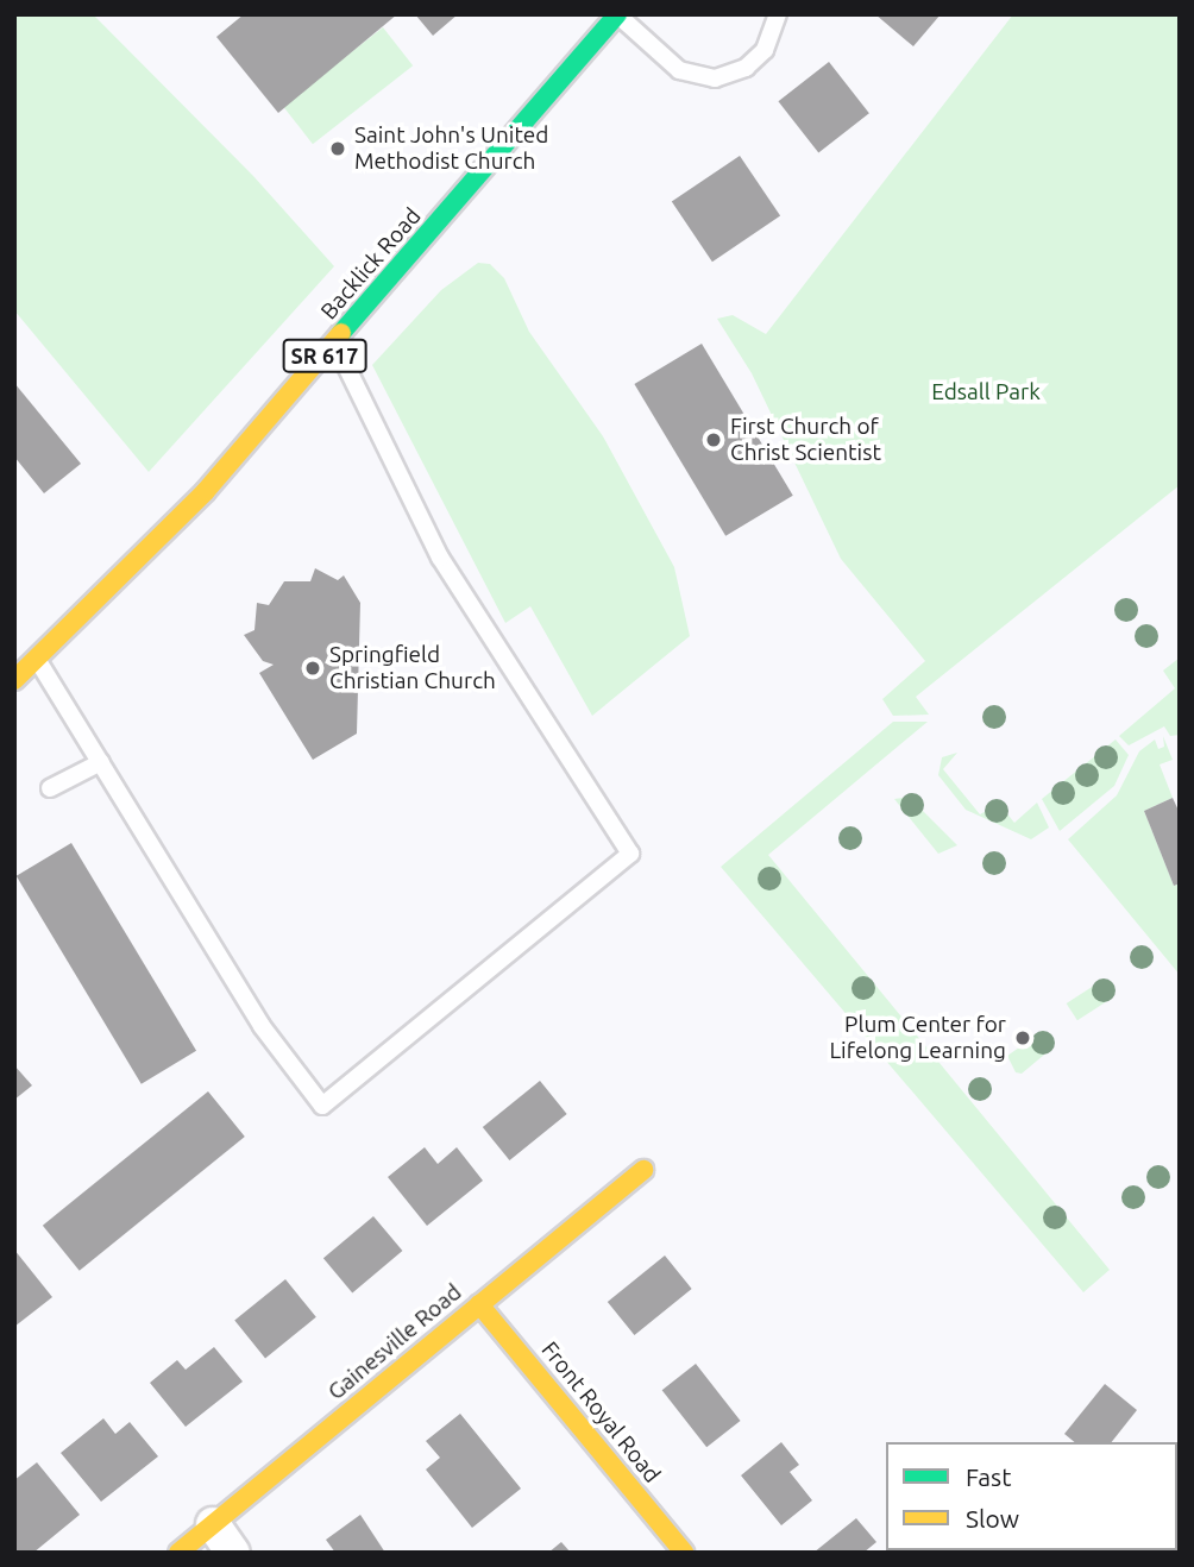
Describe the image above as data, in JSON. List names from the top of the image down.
{
  "streets": {
    "street": [
      "Backlick Road",
      "SR 617",
      "Gainesville Road",
      "Front Royal Road"
    ]
  },
  "crossings": [
    ["Gainesville Road", "Front Royal Road"]
  ],
  "parks": ["Edsall Park"],
  "places": [
    "Saint John's United Methodist Church",
    "First Church of Christ Scientist",
    "Springfield Christian Church",
    "Plum Center for Lifelong Learning"
  ],
  "legend": ["Fast", "Slow"]
}
